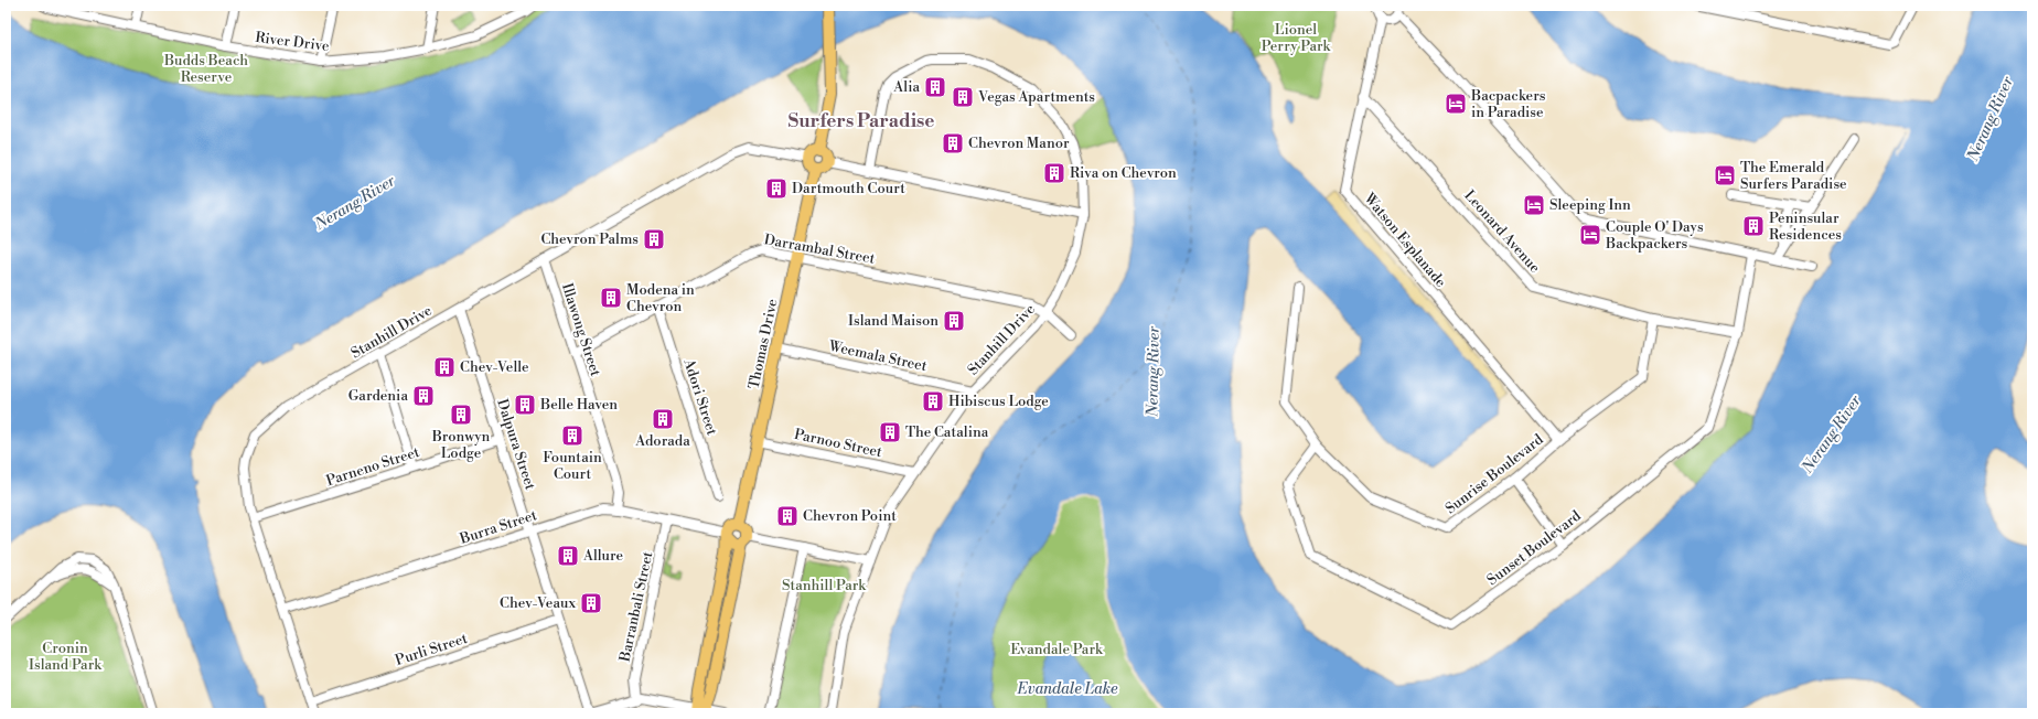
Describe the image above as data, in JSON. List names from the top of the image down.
{
  "streets": {
    "main road": ["Thomas Drive"],
    "street": [
      "River Drive",
      "Leonard Avenue",
      "Watson Esplanade",
      "Darrambal Street",
      "Illawong Street",
      "Stanhill Drive",
      "Weemala Street",
      "Adori Street",
      "Parnoo Street",
      "Dalpura Street",
      "Parneno Street",
      "Sunrise Boulevard",
      "Burra Street",
      "Sunset Boulevard",
      "Barranbali Street",
      "Purli Street"
    ]
  },
  "crossings": [
    ["Leonard Avenue", "Watson Esplanade"],
    ["Leonard Avenue", "Sunrise Boulevard"],
    ["Leonard Avenue", "Sunset Boulevard"],
    ["Watson Esplanade", "Sunrise Boulevard"],
    ["Darrambal Street", "Illawong Street"],
    ["Darrambal Street", "Stanhill Drive"],
    ["Darrambal Street", "Thomas Drive"],
    ["Darrambal Street", "Adori Street"],
    ["Illawong Street", "Stanhill Drive"],
    ["Illawong Street", "Burra Street"],
    ["Stanhill Drive", "Thomas Drive"],
    ["Stanhill Drive", "Weemala Street"],
    ["Stanhill Drive", "Parnoo Street"],
    ["Stanhill Drive", "Dalpura Street"],
    ["Stanhill Drive", "Parneno Street"],
    ["Stanhill Drive", "Burra Street"],
    ["Stanhill Drive", "Purli Street"],
    ["Thomas Drive", "Weemala Street"],
    ["Thomas Drive", "Parnoo Street"],
    ["Thomas Drive", "Burra Street"],
    ["Dalpura Street", "Parneno Street"],
    ["Dalpura Street", "Burra Street"],
    ["Dalpura Street", "Purli Street"],
    ["Sunrise Boulevard", "Sunset Boulevard"],
    ["Burra Street", "Barranbali Street"]
  ],
  "districts": ["Surfers Paradise"],
  "water": ["Nerang River", "Evandale Lake"],
  "parks": [
    "Lionel Perry Park",
    "Budds Beach Reserve",
    "Stanhill Park",
    "Cronin Island Park",
    "Evandale Park"
  ],
  "places": {
    "building": [
      "Alia",
      "Vegas Apartments",
      "Chevron Manor",
      "Riva on Chevron",
      "Dartmouth Court",
      "Peninsular Residences",
      "Chevron Palms",
      "Modena in Chevron",
      "Island Maison",
      "Chev-Velle",
      "Gardenia",
      "Hibiscus Lodge",
      "Belle Haven",
      "Bronwyn Lodge",
      "Adorada",
      "The Catalina",
      "Fountain Court",
      "Chevron Point",
      "Allure",
      "Chev-Veaux"
    ],
    "hotel": [
      "Bacpackers in Paradise",
      "The Emerald Surfers Paradise",
      "Sleeping Inn",
      "Couple O' Days Backpackers"
    ]
  }
}
